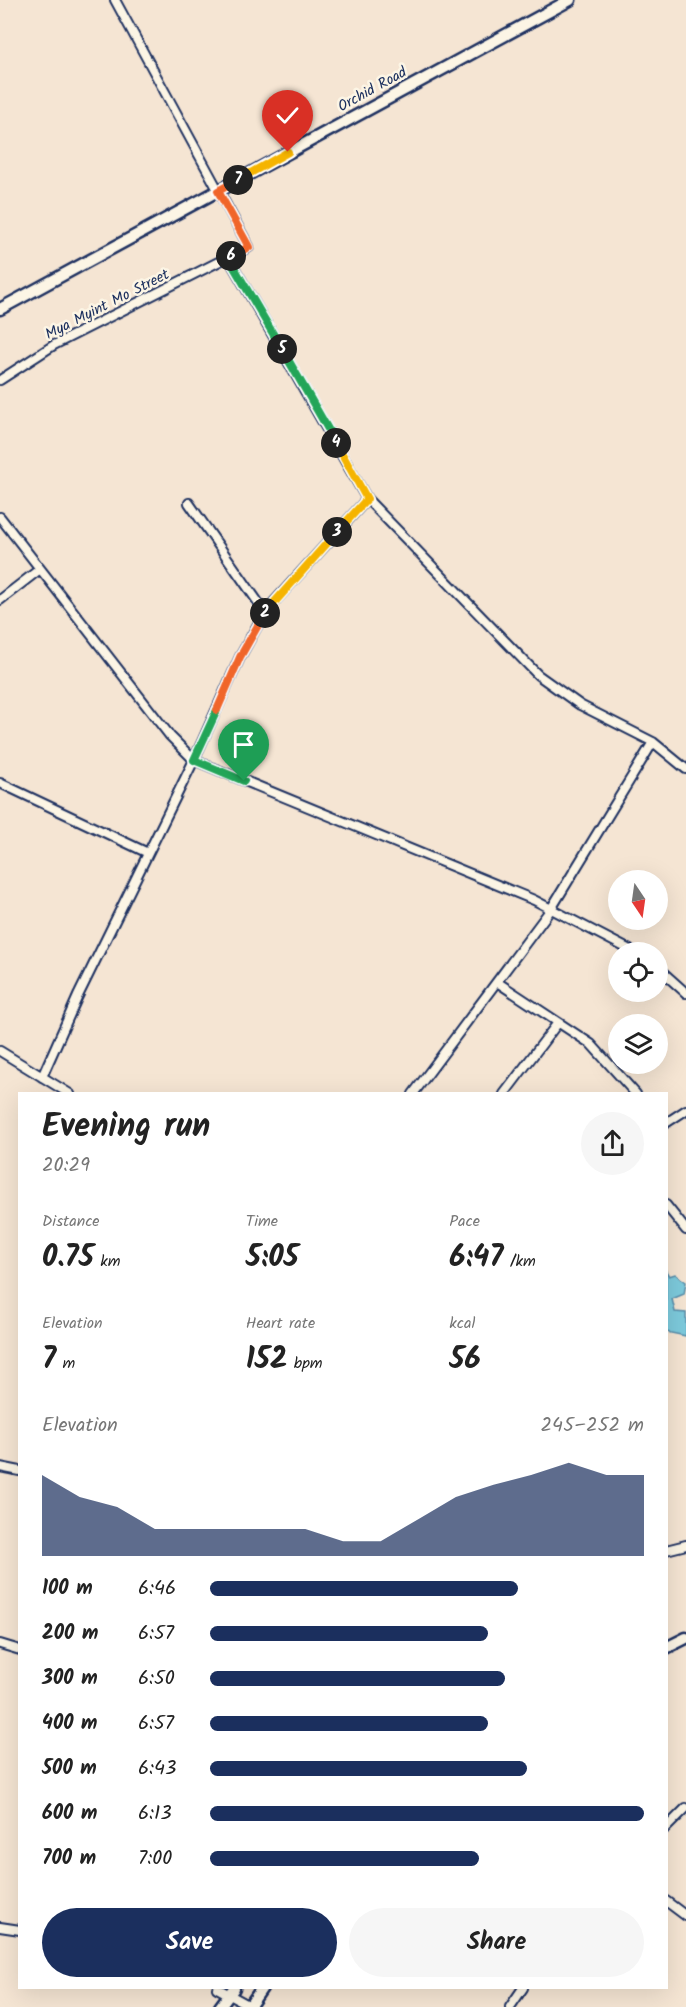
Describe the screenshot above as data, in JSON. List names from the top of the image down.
{
  "streets": {
    "main road": ["Orchid Road"],
    "street": ["Mya Myint Mo Street"]
  },
  "crossings": [
    ["Orchid Road", "Mya Myint Mo Street"]
  ],
  "north": "bottom",
  "page": {
    "pins": [
      "7",
      "6",
      "5",
      "4",
      "3",
      "2"
    ],
    "heading": ["Evening run", "20:29"],
    "stats": [
      ["Distance", "0.75 km"],
      ["Time", "5:05"],
      ["Pace", "6:47 /km"],
      ["Elevation", "7 m"],
      ["Heart rate", "152 bpm"],
      ["kcal", "56"]
    ],
    "chart": ["Elevation", "245–252 m"],
    "list": [
      {
        "name": "100 m",
        "note": "6:46"
      },
      {
        "name": "200 m",
        "note": "6:57"
      },
      {
        "name": "300 m",
        "note": "6:50"
      },
      {
        "name": "400 m",
        "note": "6:57"
      },
      {
        "name": "500 m",
        "note": "6:43"
      },
      {
        "name": "600 m",
        "note": "6:13"
      },
      {
        "name": "700 m",
        "note": "7:00"
      }
    ],
    "buttons": ["Save", "Share"]
  }
}
